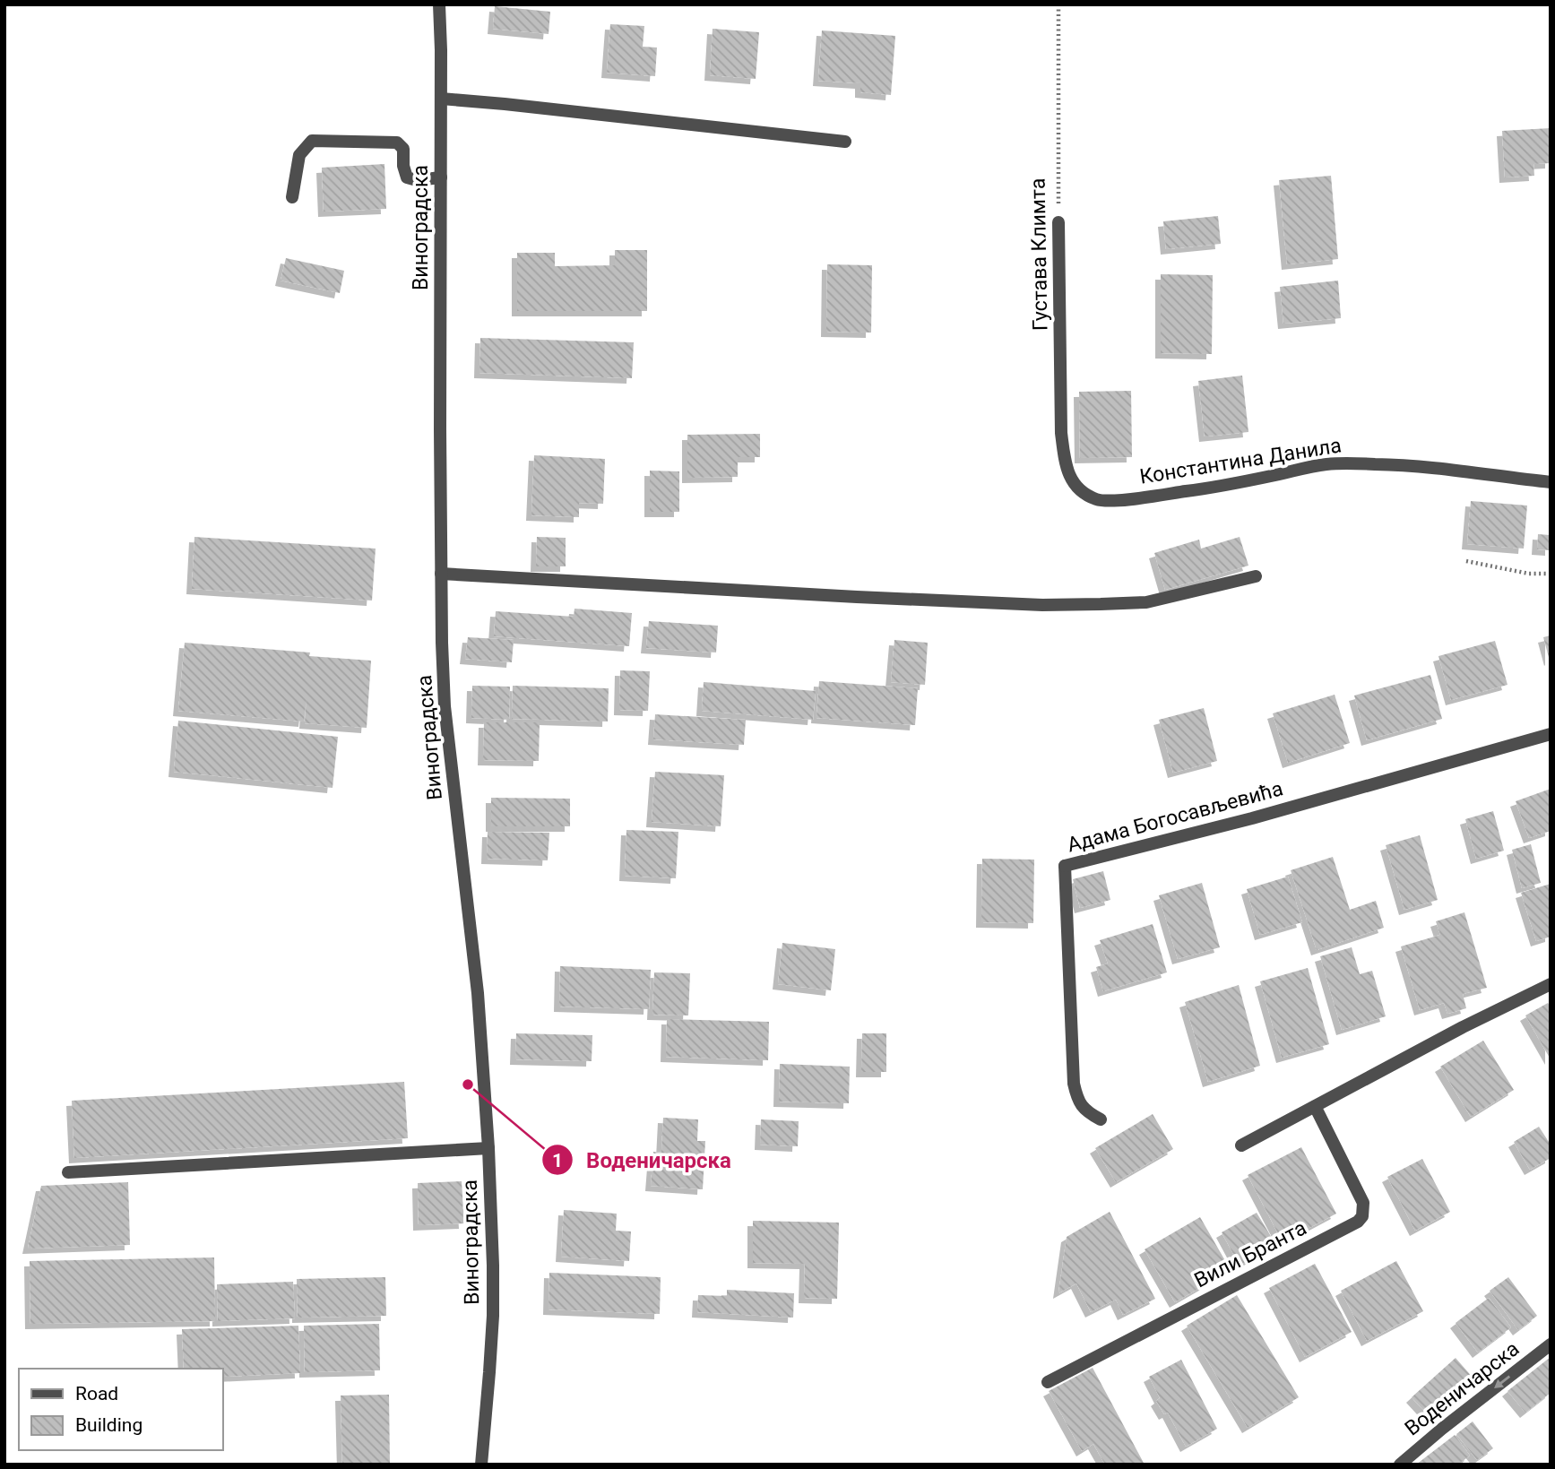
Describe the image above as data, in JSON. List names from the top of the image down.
{
  "streets": {
    "street": [
      "Виноградска",
      "Густава Климта",
      "Константина Данила",
      "Адама Богосављевића",
      "Вили Бранта",
      "Воденичарска"
    ]
  },
  "crossings": [
    ["Густава Климта", "Константина Данила"]
  ],
  "one_way": ["Воденичарска"],
  "places": ["Воденичарска"],
  "legend": ["Road", "Building"]
}
